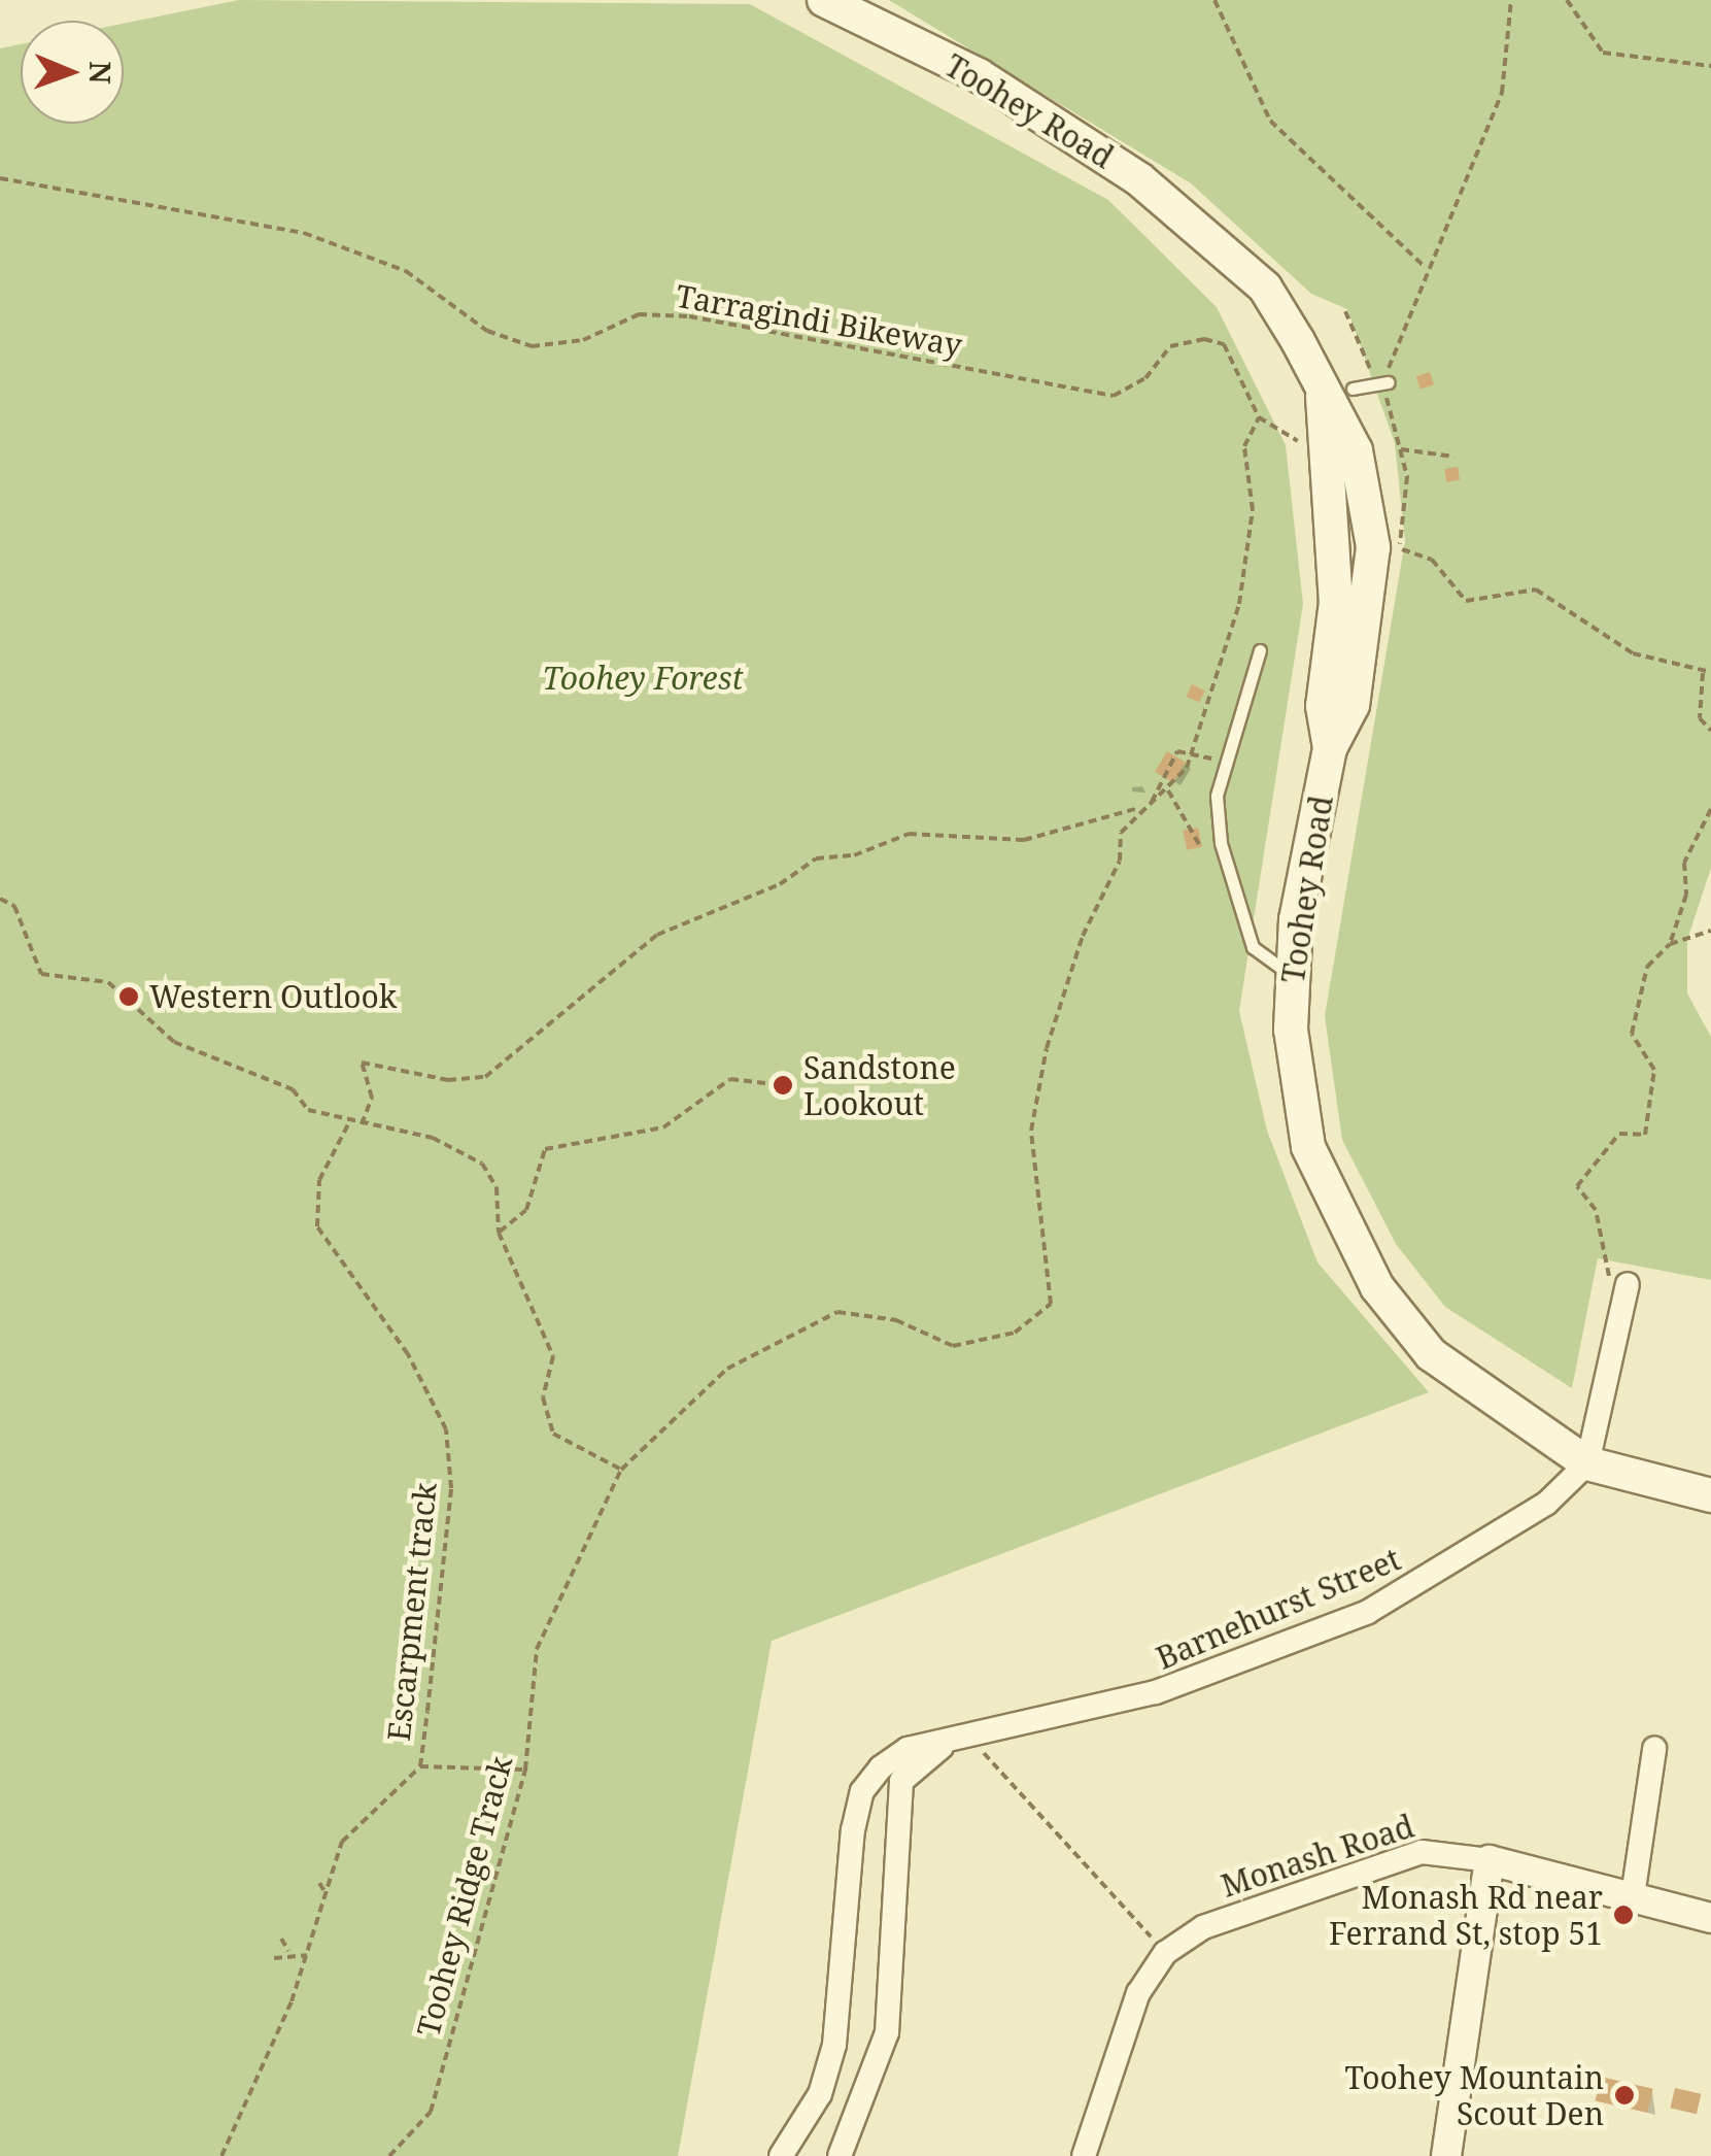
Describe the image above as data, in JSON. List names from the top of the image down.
{
  "streets": {
    "main road": ["Toohey Road"],
    "street": ["Barnehurst Street", "Monash Road"],
    "path": ["Tarragindi Bikeway", "Escarpment track", "Toohey Ridge Track"]
  },
  "crossings": [
    ["Toohey Road", "Barnehurst Street"]
  ],
  "parks": ["Toohey Forest"],
  "places": [
    "Western Outlook",
    "Sandstone Lookout",
    "Monash Rd near Ferrand St, stop 51",
    "Toohey Mountain Scout Den"
  ],
  "north": "right"
}
